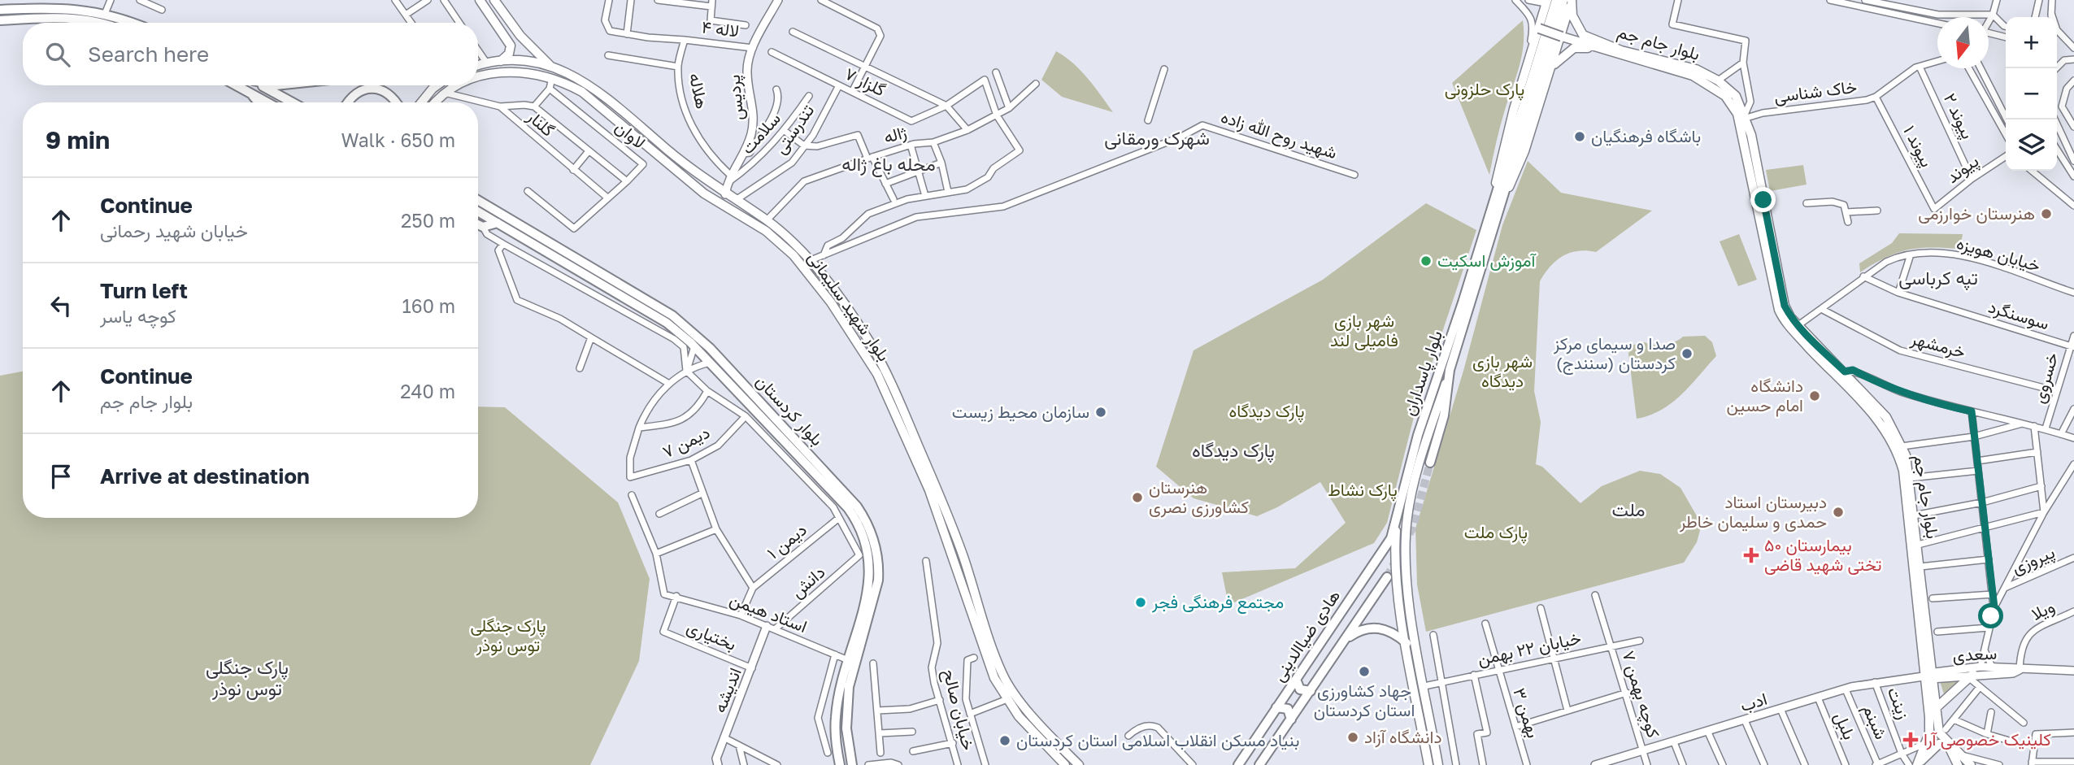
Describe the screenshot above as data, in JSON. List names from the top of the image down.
{
  "streets": {
    "main road": [
      "بلوار جام جم",
      "بلوار شهید سلیمانی",
      "بلوار پاسداران",
      "بلوار کردستان",
      "هادی ضیاالدینی"
    ],
    "street": [
      "لاله ۴",
      "گلزار ۷",
      "هلاله",
      "خاک شناسی",
      "پردیس",
      "پیوند ۲",
      "گلنار",
      "تندرستی",
      "سلامت",
      "لاوان",
      "ژاله",
      "شهید روح الله زاده",
      "پیوند ۱",
      "پیوند",
      "خیابان هویزه",
      "سوسنگرد",
      "خرمشهر",
      "خسروی",
      "دیمن ۷",
      "دیمن ۱",
      "پیروزی",
      "دانش",
      "ویلا",
      "استاد هیمن",
      "بختیاری",
      "خیابان ۲۲ بهمن",
      "سعدی",
      "اندیشه",
      "کوچه بهمن ۷",
      "ادب",
      "زینت",
      "خیابان صالح",
      "بهمن ۳",
      "شبنم",
      "بلبل"
    ]
  },
  "crossings": [
    ["لاله ۴", "هلاله"],
    ["لاله ۴", "پردیس"],
    ["بلوار جام جم", "خاک شناسی"],
    ["بلوار جام جم", "خیابان هویزه"],
    ["بلوار جام جم", "سعدی"],
    ["بلوار جام جم", "ادب"],
    ["گلزار ۷", "تندرستی"],
    ["هلاله", "پردیس"],
    ["خاک شناسی", "پیوند ۲"],
    ["خاک شناسی", "پیوند ۱"],
    ["پردیس", "سلامت"],
    ["پردیس", "بلوار شهید سلیمانی"],
    ["پیوند ۲", "پیوند"],
    ["گلنار", "بلوار شهید سلیمانی"],
    ["تندرستی", "بلوار شهید سلیمانی"],
    ["ژاله", "بلوار شهید سلیمانی"],
    ["شهید روح الله زاده", "بلوار شهید سلیمانی"],
    ["پیوند ۱", "پیوند"],
    ["خیابان هویزه", "سوسنگرد"],
    ["خیابان هویزه", "خرمشهر"],
    ["سوسنگرد", "خسروی"],
    ["خرمشهر", "خسروی"],
    ["بلوار پاسداران", "هادی ضیاالدینی"],
    ["بلوار پاسداران", "خیابان ۲۲ بهمن"],
    ["بلوار کردستان", "استاد هیمن"],
    ["دیمن ۱", "دانش"],
    ["دانش", "استاد هیمن"],
    ["دانش", "اندیشه"],
    ["ویلا", "سعدی"],
    ["استاد هیمن", "بختیاری"],
    ["استاد هیمن", "اندیشه"],
    ["بختیاری", "اندیشه"],
    ["خیابان ۲۲ بهمن", "کوچه بهمن ۷"],
    ["خیابان ۲۲ بهمن", "بهمن ۳"],
    ["سعدی", "ادب"],
    ["کوچه بهمن ۷", "ادب"],
    ["ادب", "زینت"],
    ["ادب", "شبنم"],
    ["ادب", "بلبل"]
  ],
  "districts": [
    "شهرک ورمقانی",
    "محله باغ ژاله",
    "تپه کرباسی",
    "پارک دیدگاه",
    "ملت",
    "پارک جنگلی توس نوذر"
  ],
  "parks": [
    "پارک حلزونی",
    "شهر بازی فامیلی لند",
    "شهر بازی دیدگاه",
    "پارک دیدگاه",
    "پارک نشاط",
    "پارک ملت",
    "پارک جنگلی توس نوذر"
  ],
  "places": {
    "other": [
      "باشگاه فرهنگیان",
      "هنرستان خوارزمی",
      "آموزش اسکیت",
      "صدا و سیمای مرکز کردستان (سنندج)",
      "دانشگاه امام حسین",
      "سازمان محیط زیست",
      "هنرستان کشاورزی نصری",
      "دبیرستان استاد حمدی و سلیمان خاطر",
      "مجتمع فرهنگی فجر",
      "جهاد کشاورزی استان کردستان",
      "دانشگاه آزاد",
      "بنیاد مسکن انقلاب اسلامی استان کردستان"
    ],
    "health": ["بیمارستان ۵۰ تختی شهید قاضی", "کلینیک خصوصی آرا"]
  },
  "north": "bottom",
  "page": {
    "map_buttons": ["+", "−"],
    "search": "Search here",
    "heading": ["9 min", "Walk · 650 m"],
    "list": [
      ["Continue", "خیابان شهید رحمانی", "250 m"],
      ["Turn left", "کوچه یاسر", "160 m"],
      ["Continue", "بلوار جام جم", "240 m"],
      "Arrive at destination"
    ]
  }
}
